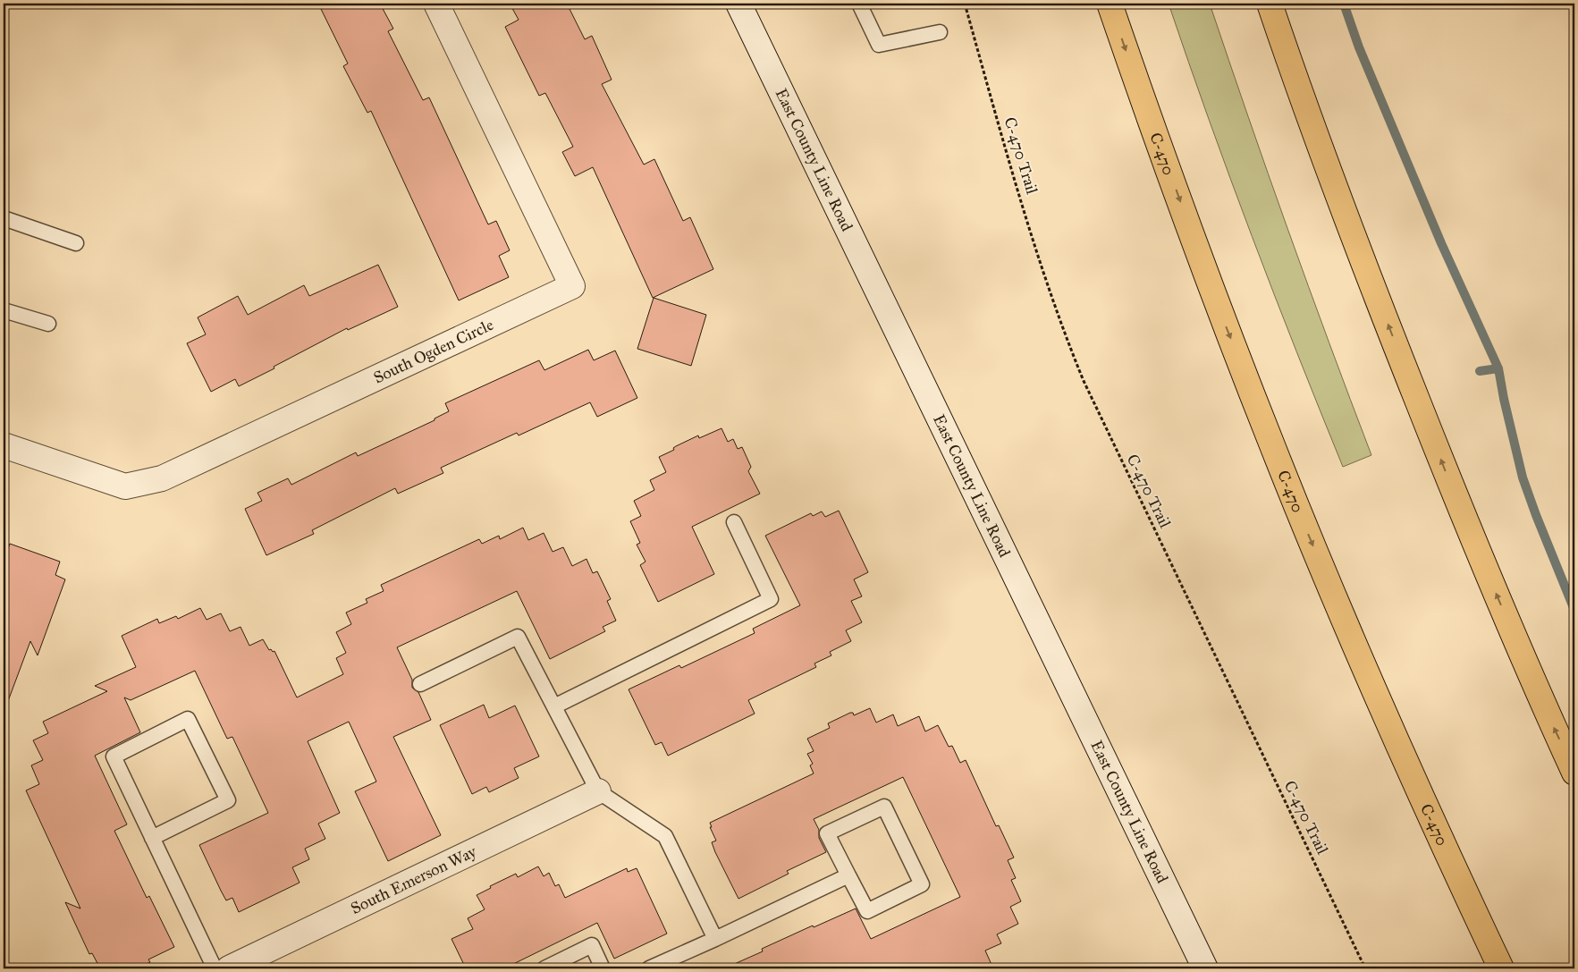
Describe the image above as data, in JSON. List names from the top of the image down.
{
  "streets": {
    "highway": ["C-470"],
    "street": ["East County Line Road", "South Ogden Circle", "South Emerson Way"],
    "path": ["C-470 Trail"]
  }
}
